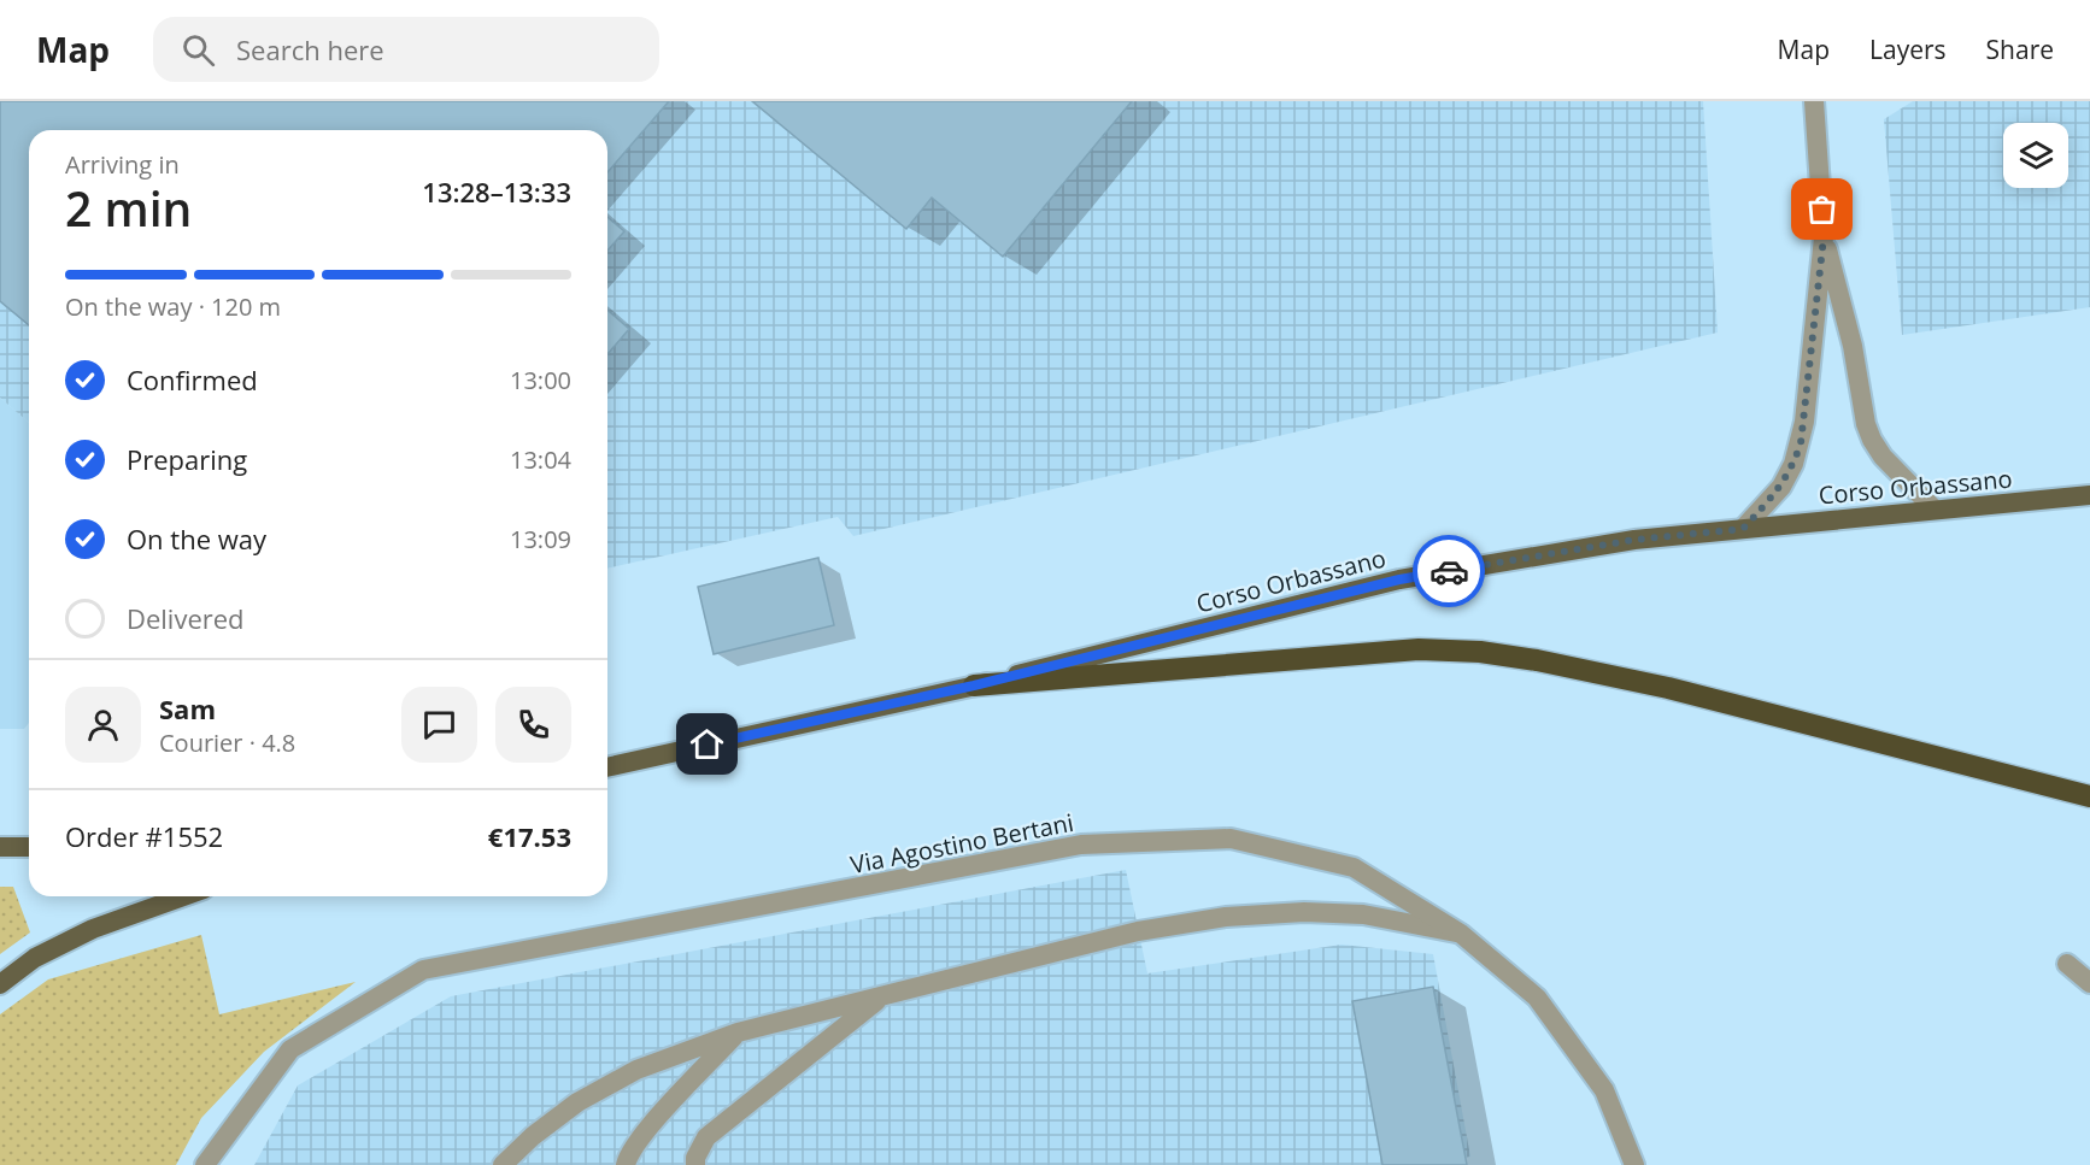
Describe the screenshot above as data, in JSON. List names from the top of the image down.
{
  "streets": {
    "main road": ["Corso Orbassano"],
    "street": ["Via Agostino Bertani"]
  },
  "page": {
    "header": "Map",
    "search": "Search here",
    "nav": ["Map", "Layers", "Share"],
    "heading": ["2 min", "Arriving in", "13:28–13:33"],
    "panel": [
      "Sam",
      "Courier · 4.8",
      "Order #1552",
      "€17.53"
    ],
    "bar": "On the way · 120 m",
    "list": [
      ["Confirmed", "13:00"],
      ["Preparing", "13:04"],
      ["On the way", "13:09"],
      "Delivered"
    ]
  }
}
